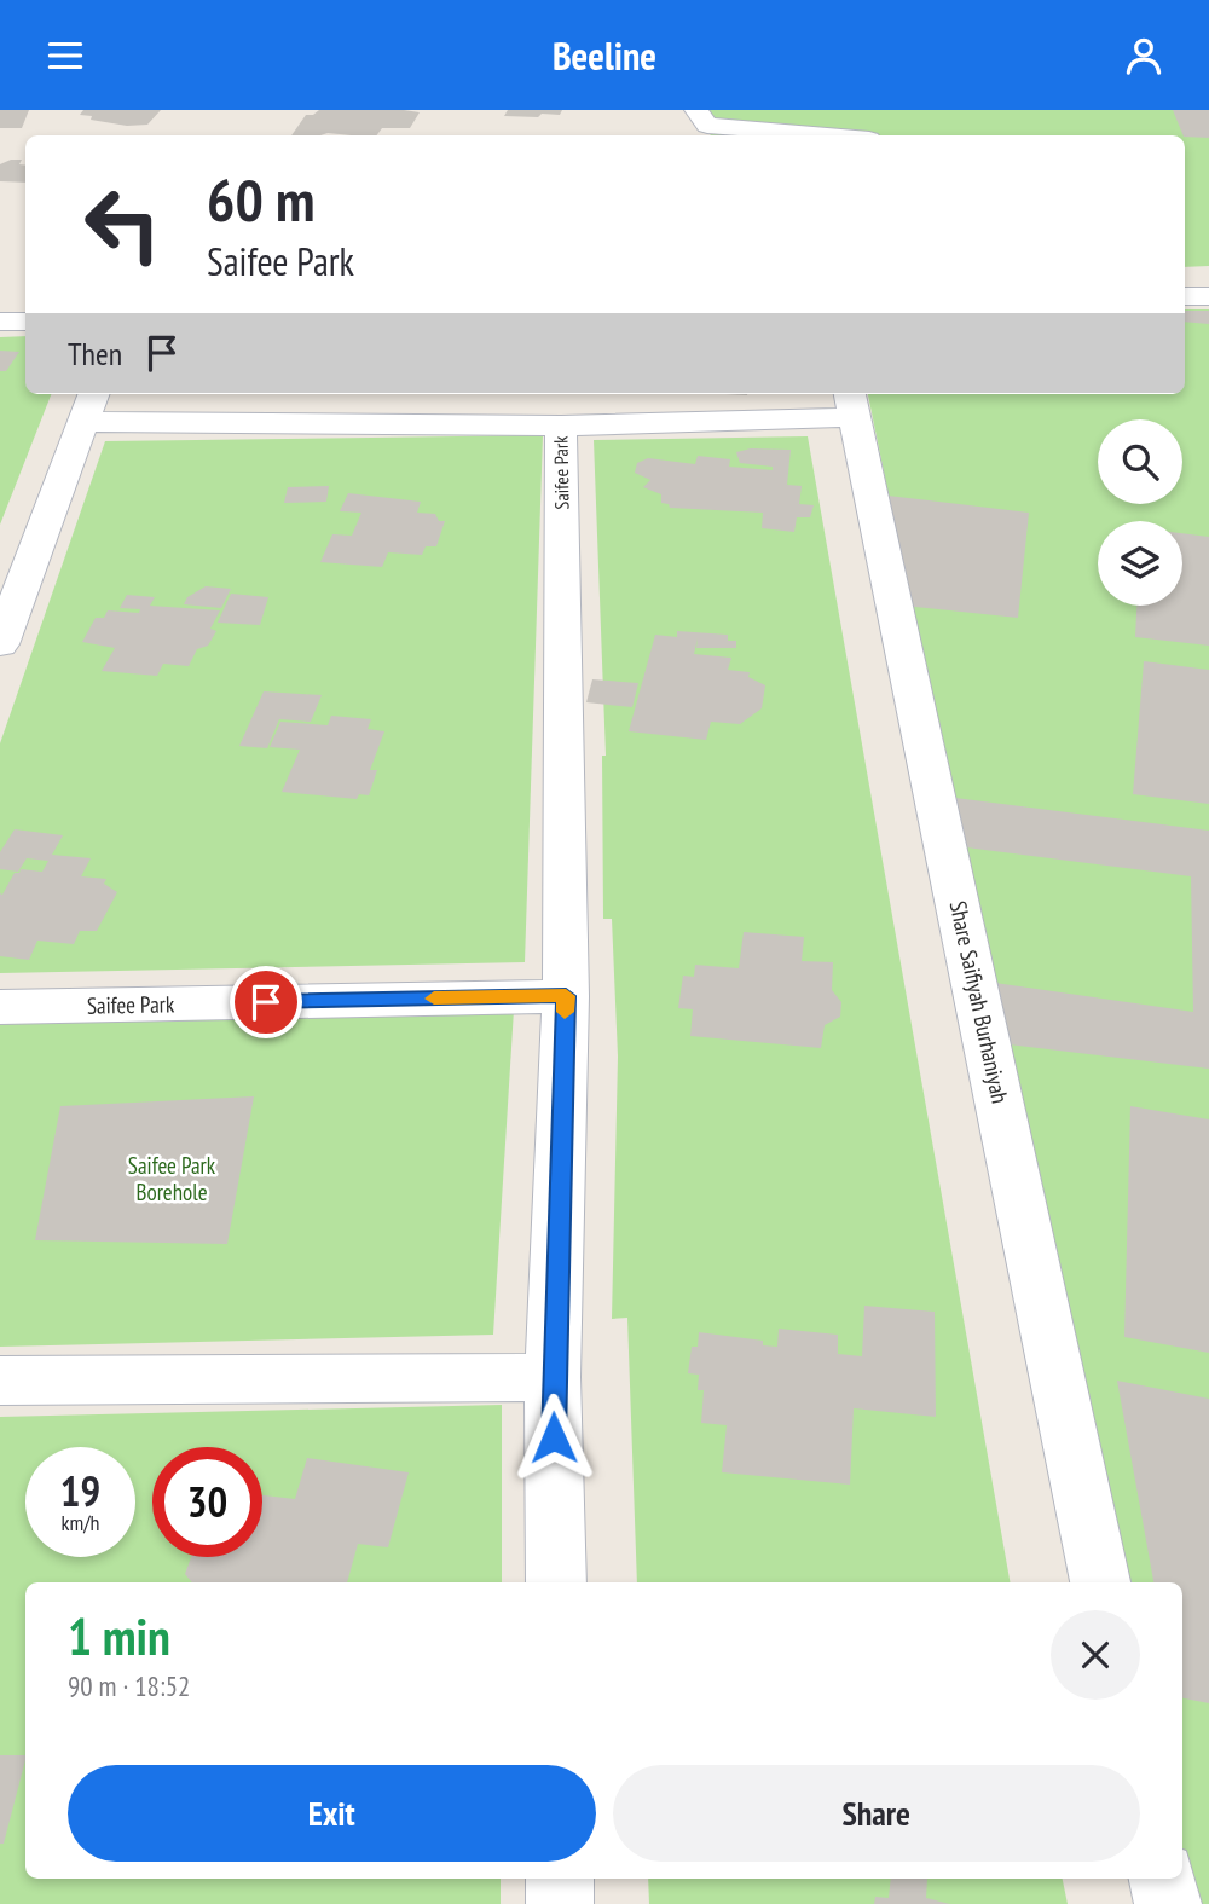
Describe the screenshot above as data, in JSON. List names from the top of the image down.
{
  "streets": {
    "street": ["Saifee Park", "Share Saifiyah Burhaniyah"]
  },
  "parks": ["Saifee Park Borehole"],
  "page": {
    "header": "Beeline",
    "turn": ["60 m", "Saifee Park"],
    "then": "Then",
    "speed": "19 km/h",
    "limit": "30",
    "heading": ["1 min", "90 m · 18:52"],
    "buttons": ["Exit", "Share"]
  }
}
